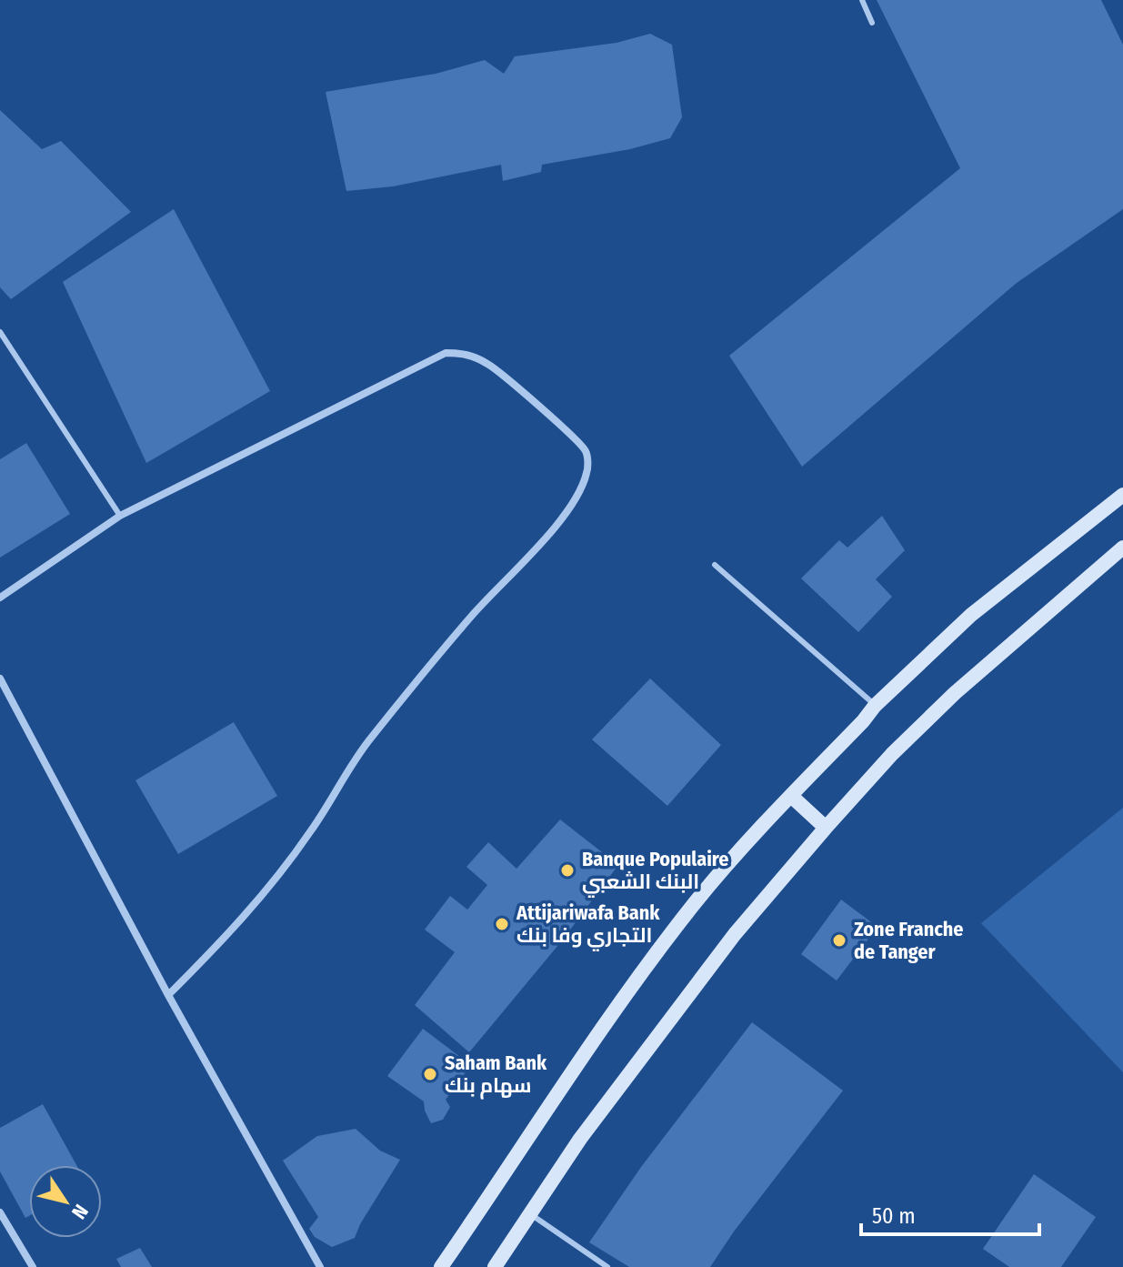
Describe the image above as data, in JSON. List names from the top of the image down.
{
  "places": [
    "Banque Populaire البنك الشعبي",
    "Attijariwafa Bank التجاري وفا بنك",
    "Zone Franche de Tanger",
    "Saham Bank سهام بنك"
  ],
  "scale_bar": "50 m",
  "north": "bottom right"
}
